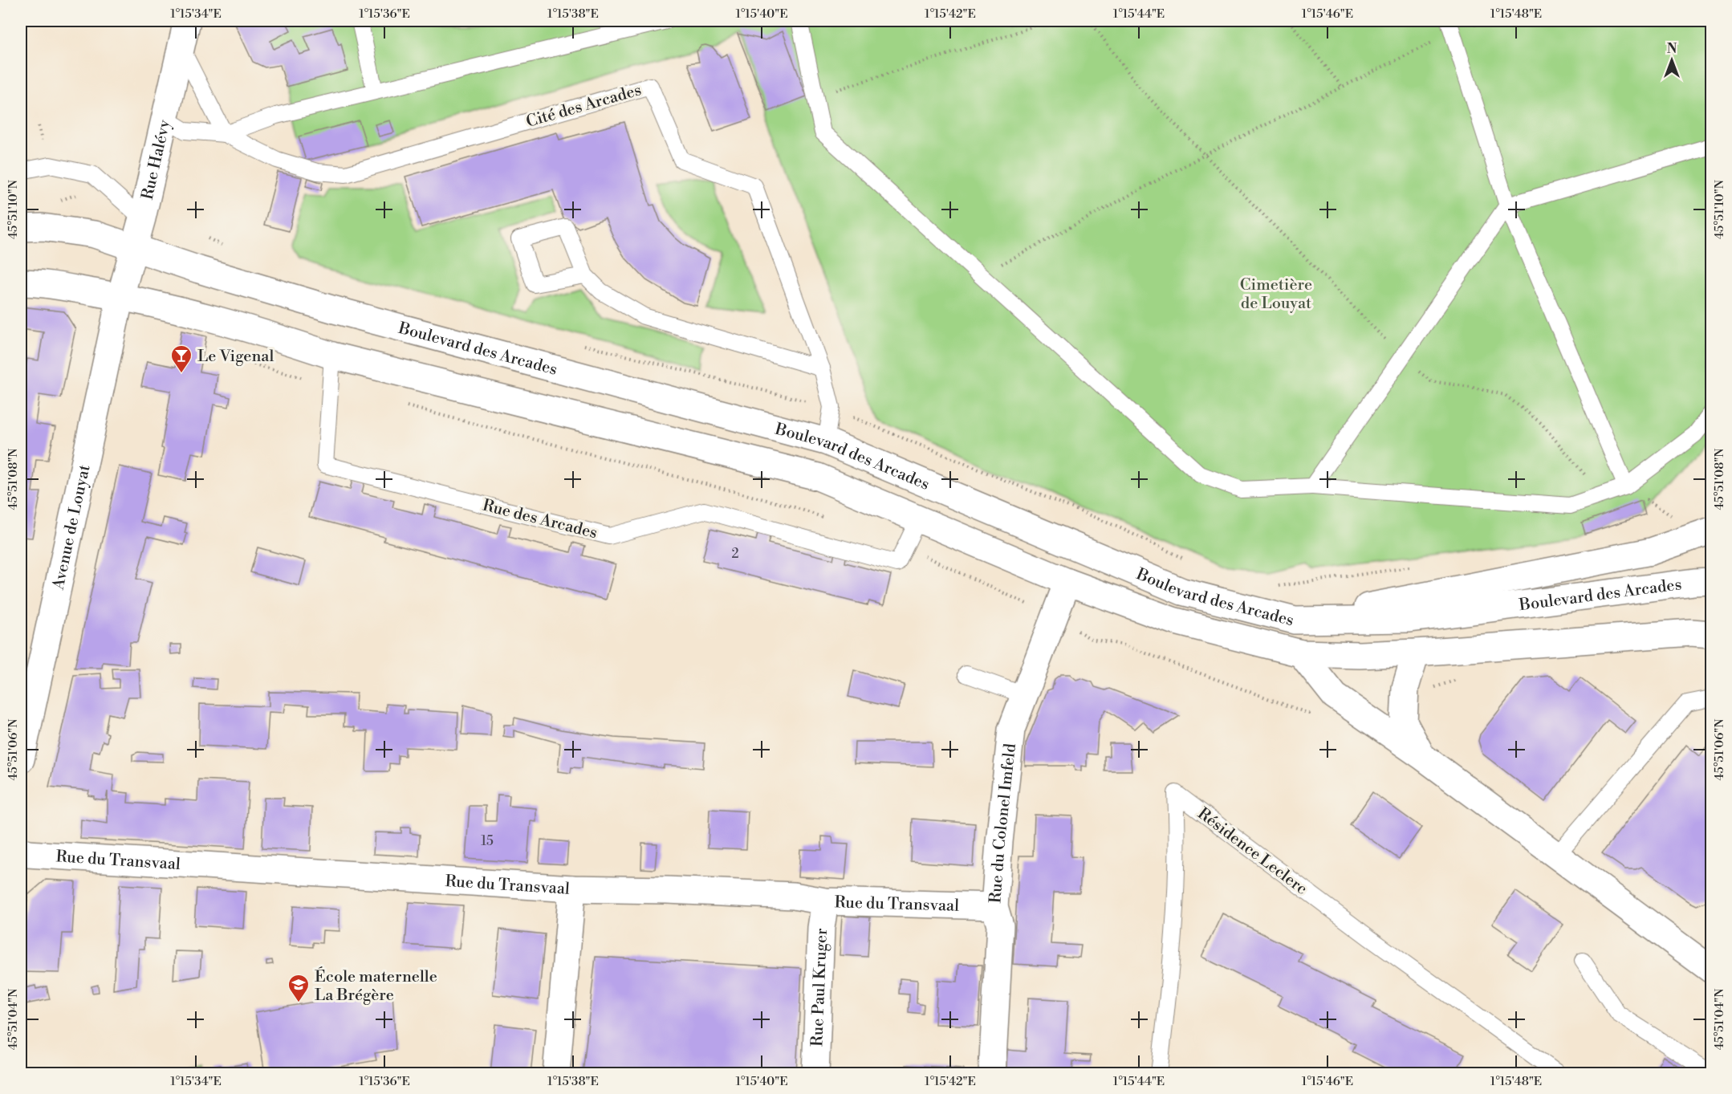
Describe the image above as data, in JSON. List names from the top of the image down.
{
  "streets": {
    "main road": [
      "Rue Halévy",
      "Boulevard des Arcades",
      "Avenue de Louyat",
      "Rue du Colonel Imfeld",
      "Rue du Transvaal",
      "Rue Paul Kruger"
    ],
    "lane": ["Cité des Arcades", "Rue des Arcades", "Résidence Leclerc"]
  },
  "crossings": [
    ["Cité des Arcades", "Boulevard des Arcades"],
    ["Rue Halévy", "Boulevard des Arcades"],
    ["Rue Halévy", "Avenue de Louyat"],
    ["Boulevard des Arcades", "Rue des Arcades"],
    ["Boulevard des Arcades", "Avenue de Louyat"],
    ["Boulevard des Arcades", "Rue du Colonel Imfeld"],
    ["Rue du Colonel Imfeld", "Rue du Transvaal"],
    ["Rue du Transvaal", "Rue Paul Kruger"]
  ],
  "parks": ["Cimetière de Louyat"],
  "places": {
    "bar": ["Le Vigenal"],
    "school or university": ["École maternelle La Brégère"]
  },
  "house_numbers": ["2", "15"],
  "north": "top",
  "coordinates": [
    "1°15'34\"E",
    "1°15'36\"E",
    "1°15'38\"E",
    "1°15'40\"E",
    "1°15'42\"E",
    "1°15'44\"E",
    "1°15'46\"E",
    "1°15'48\"E",
    "45°51'10\"N",
    "45°51'08\"N",
    "45°51'06\"N",
    "45°51'04\"N"
  ]
}
